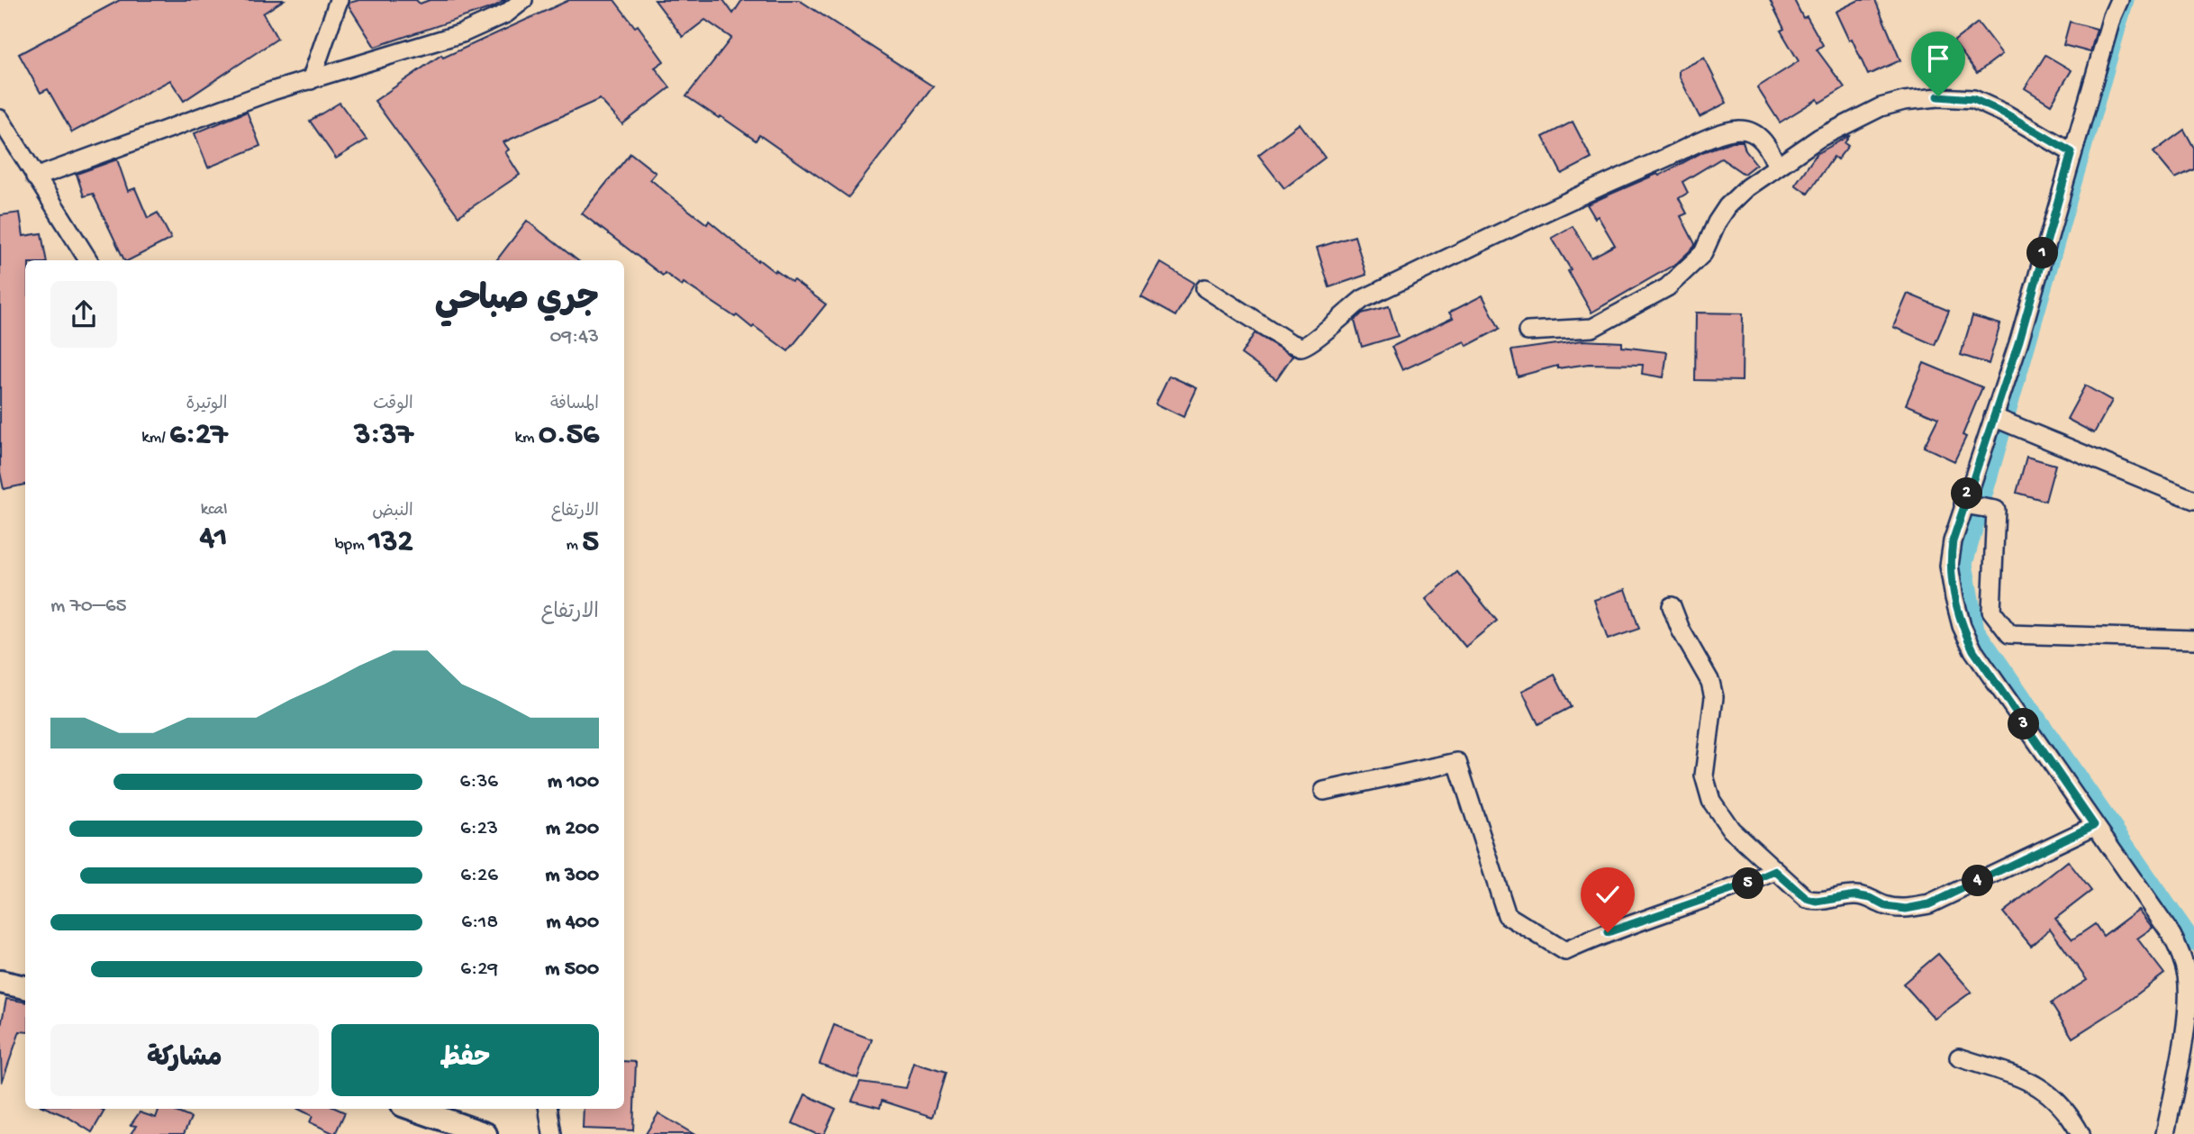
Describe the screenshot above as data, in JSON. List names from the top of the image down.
{
  "page": {
    "pins": [
      "1",
      "2",
      "3",
      "4",
      "5"
    ],
    "heading": ["جري صباحي", "09:43"],
    "stats": [
      ["المسافة", "0.56 km"],
      ["الوقت", "3:37"],
      ["الوتيرة", "6:27 /km"],
      ["الارتفاع", "5 m"],
      ["النبض", "132 bpm"],
      ["kcal", "41"]
    ],
    "chart": ["الارتفاع", "65–70 m"],
    "list": [
      {
        "name": "100 m",
        "note": "6:36"
      },
      {
        "name": "200 m",
        "note": "6:23"
      },
      {
        "name": "300 m",
        "note": "6:26"
      },
      {
        "name": "400 m",
        "note": "6:18"
      },
      {
        "name": "500 m",
        "note": "6:29"
      }
    ],
    "buttons": ["حفظ", "مشاركة"]
  }
}
